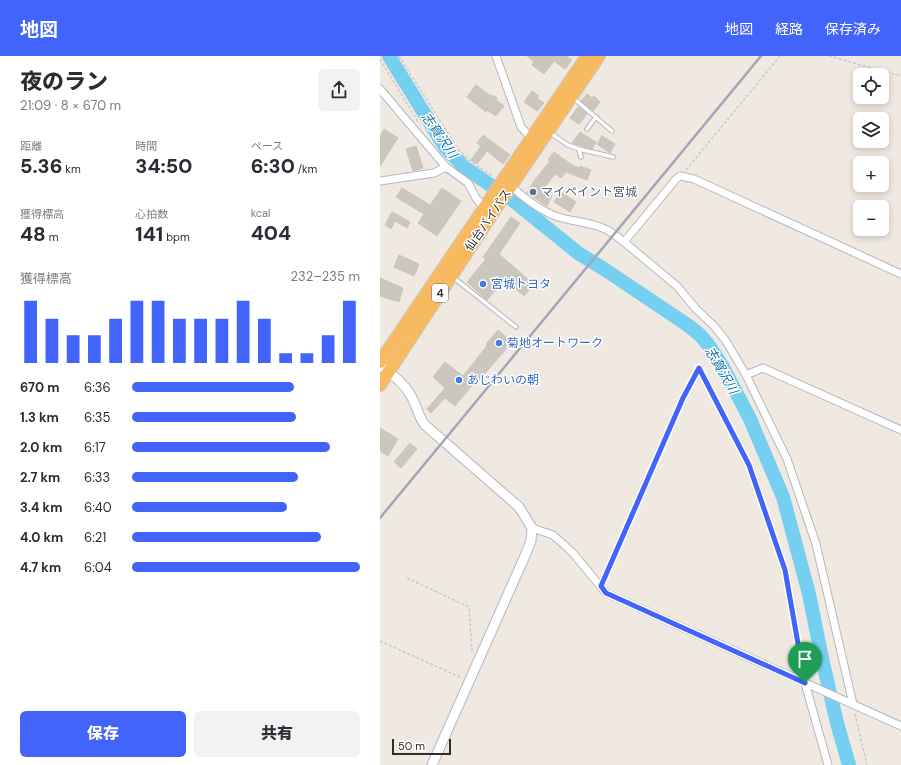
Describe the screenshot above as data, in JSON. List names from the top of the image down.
{
  "streets": {
    "highway": ["仙台バイパス", "4"]
  },
  "water": ["志賀沢川"],
  "places": [
    "マイペイント宮城",
    "宮城トヨタ",
    "菊地オートワーク",
    "あじわいの朝"
  ],
  "scale_bar": "50 m",
  "page": {
    "header": "地図",
    "nav": ["地図", "経路", "保存済み"],
    "heading": ["夜のラン", "21:09 · 8 × 670 m"],
    "map_buttons": ["+", "−"],
    "stats": [
      ["距離", "5.36 km"],
      ["時間", "34:50"],
      ["ペース", "6:30 /km"],
      ["獲得標高", "48 m"],
      ["心拍数", "141 bpm"],
      ["kcal", "404"]
    ],
    "chart": ["獲得標高", "232–235 m"],
    "list": [
      {
        "name": "670 m",
        "note": "6:36"
      },
      {
        "name": "1.3 km",
        "note": "6:35"
      },
      {
        "name": "2.0 km",
        "note": "6:17"
      },
      {
        "name": "2.7 km",
        "note": "6:33"
      },
      {
        "name": "3.4 km",
        "note": "6:40"
      },
      {
        "name": "4.0 km",
        "note": "6:21"
      },
      {
        "name": "4.7 km",
        "note": "6:04"
      }
    ],
    "buttons": ["保存", "共有"],
    "scale": "50 m"
  }
}
